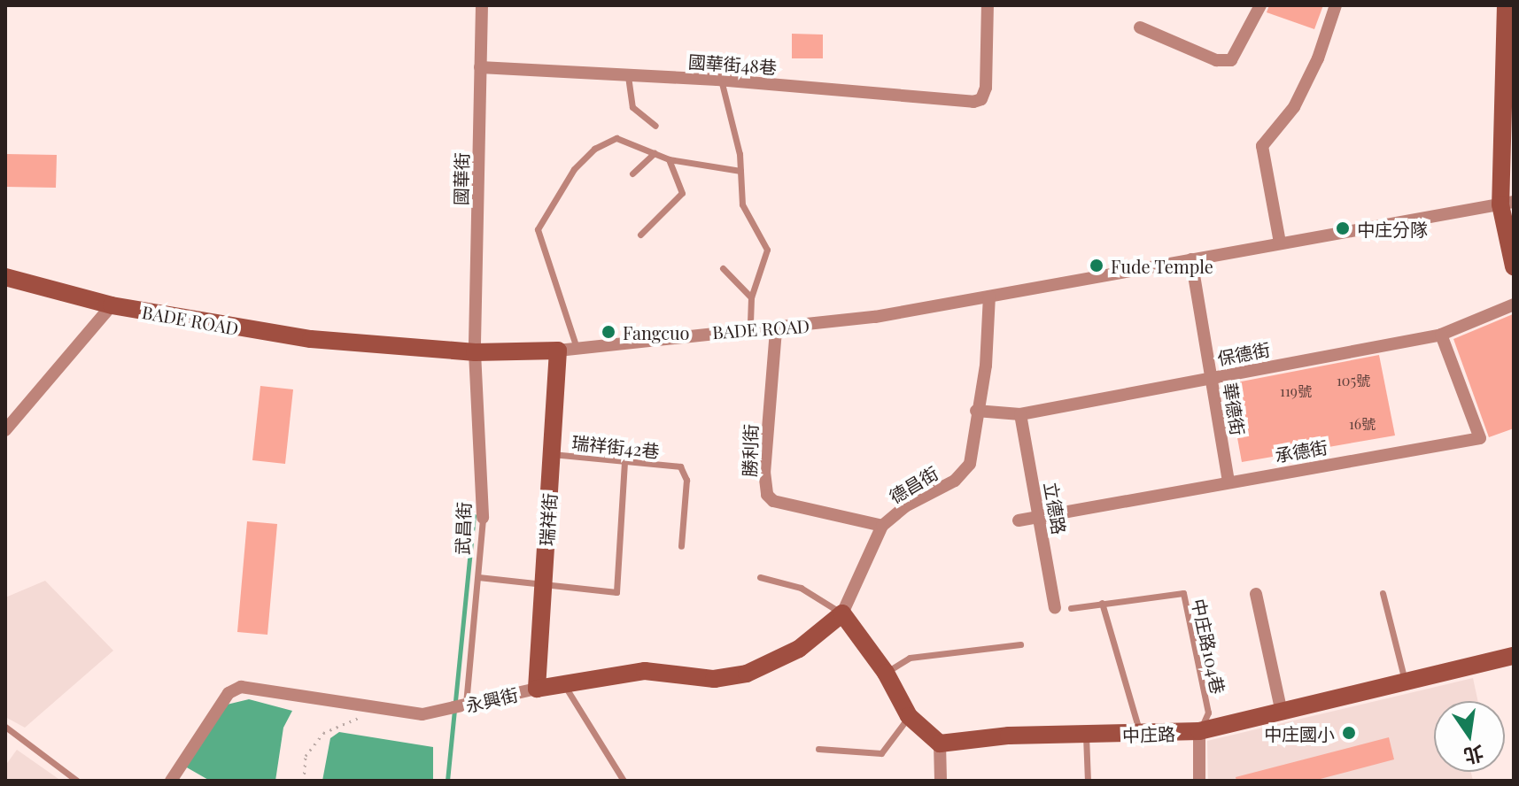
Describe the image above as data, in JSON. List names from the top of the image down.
{
  "streets": {
    "street": [
      "國華街48巷",
      "國華街",
      "BADE ROAD",
      "保德街",
      "華德街",
      "勝利街",
      "承德街",
      "德昌街",
      "立德路",
      "瑞祥街",
      "武昌街",
      "永興街",
      "中庄路"
    ],
    "lane": ["瑞祥街42巷", "中庄路104巷"]
  },
  "crossings": [
    ["國華街48巷", "國華街"],
    ["國華街", "BADE ROAD"],
    ["國華街", "武昌街"],
    ["BADE ROAD", "華德街"],
    ["BADE ROAD", "勝利街"],
    ["BADE ROAD", "德昌街"],
    ["BADE ROAD", "瑞祥街"],
    ["BADE ROAD", "武昌街"],
    ["保德街", "華德街"],
    ["保德街", "承德街"],
    ["保德街", "德昌街"],
    ["保德街", "立德路"],
    ["華德街", "承德街"],
    ["瑞祥街42巷", "瑞祥街"],
    ["勝利街", "德昌街"],
    ["承德街", "立德路"],
    ["德昌街", "永興街"],
    ["瑞祥街", "永興街"],
    ["武昌街", "永興街"],
    ["中庄路104巷", "中庄路"]
  ],
  "places": [
    "中庄分隊",
    "Fude Temple",
    "Fangcuo",
    "中庄國小"
  ],
  "house_numbers": ["105號", "119號", "16號"],
  "north": "bottom"
}
